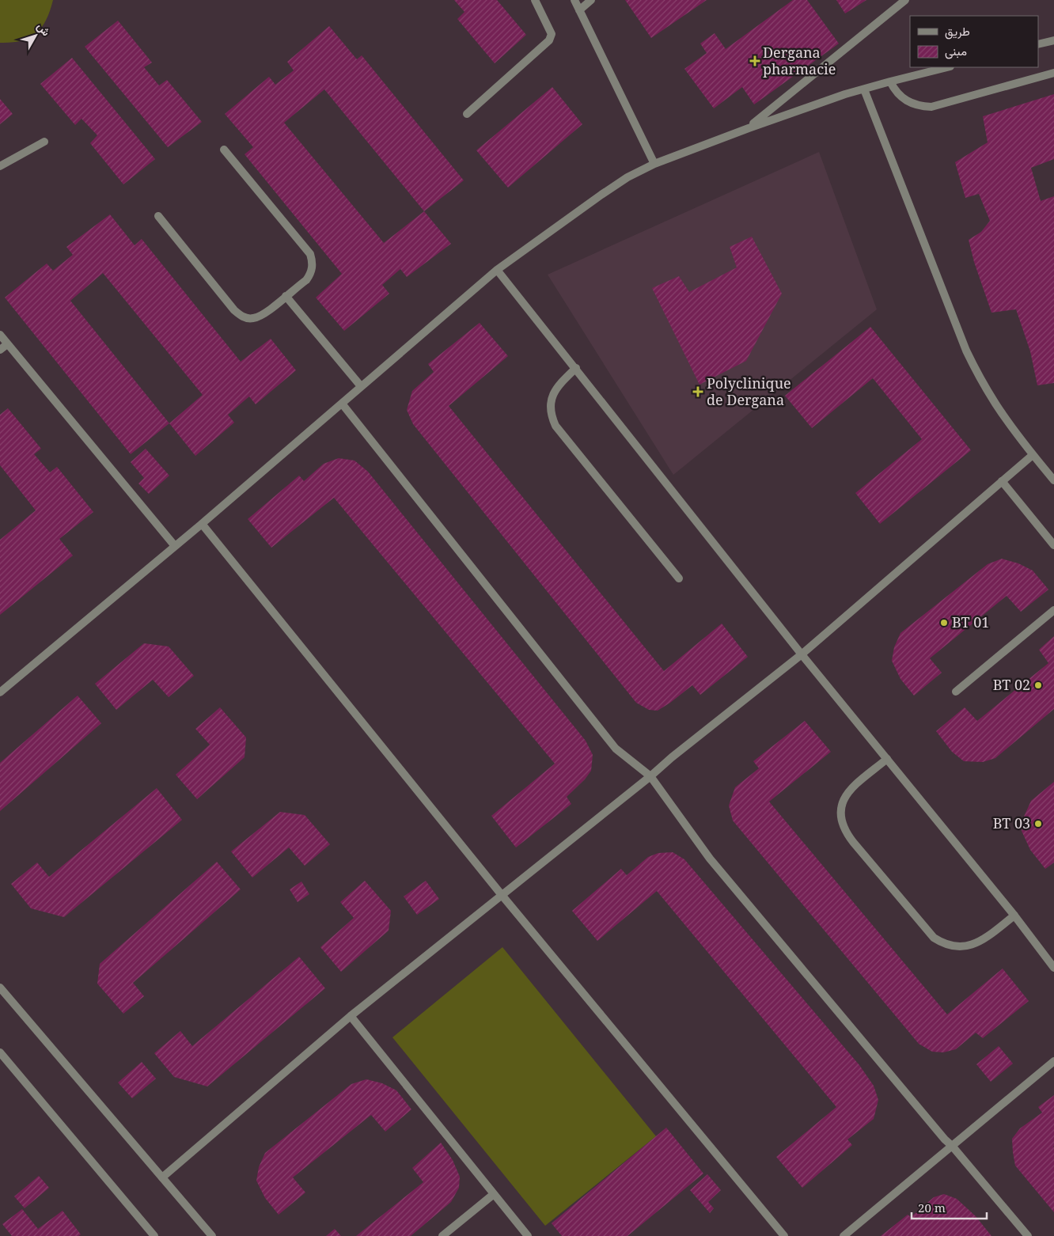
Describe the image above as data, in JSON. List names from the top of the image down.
{
  "places": {
    "health": ["Dergana pharmacie", "Polyclinique de Dergana"],
    "other": ["BT 01", "BT 02", "BT 03"]
  },
  "legend": ["طريق", "مبنى"],
  "scale_bar": "20 m",
  "north": "top right"
}
